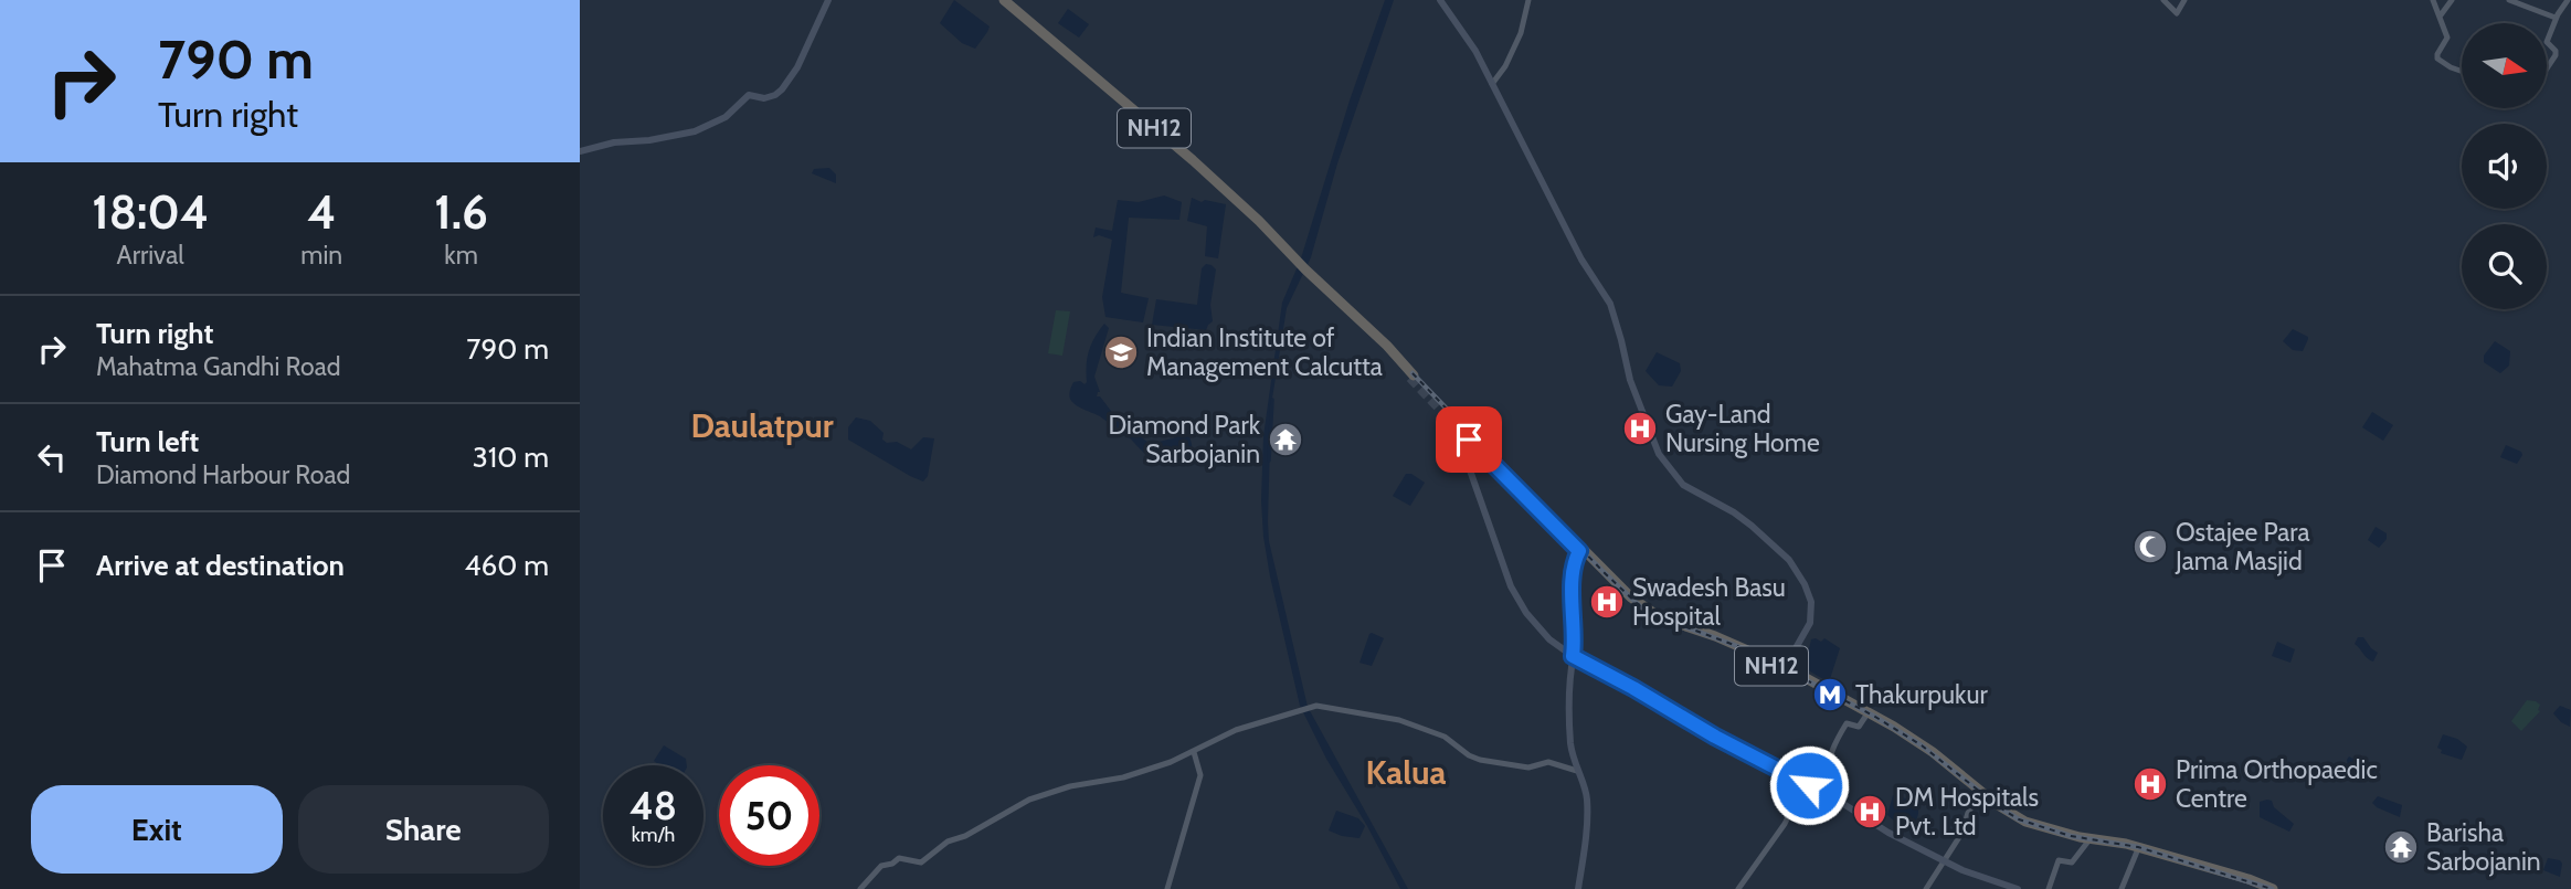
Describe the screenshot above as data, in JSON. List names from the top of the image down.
{
  "streets": {
    "highway": ["NH12"]
  },
  "districts": ["Daulatpur", "Kalua"],
  "places": {
    "school or university": ["Indian Institute of Management Calcutta"],
    "hospital": [
      "Gay-Land Nursing Home",
      "Swadesh Basu Hospital",
      "Prima Orthopaedic Centre",
      "DM Hospitals Pvt. Ltd"
    ],
    "temple": ["Diamond Park Sarbojanin", "Barisha Sarbojanin"],
    "mosque": ["Ostajee Para Jama Masjid"],
    "metro station": ["Thakurpukur"]
  },
  "north": "right",
  "page": {
    "turn": ["790 m", "Turn right"],
    "eta": [
      "18:04",
      "Arrival",
      "4",
      "min",
      "1.6",
      "km"
    ],
    "list": [
      {
        "name": "Turn right",
        "note": "Mahatma Gandhi Road",
        "value": "790 m"
      },
      {
        "name": "Turn left",
        "note": "Diamond Harbour Road",
        "value": "310 m"
      },
      {
        "name": "Arrive at destination",
        "value": "460 m"
      }
    ],
    "speed": "48 km/h",
    "limit": "50",
    "buttons": ["Exit", "Share"]
  }
}
